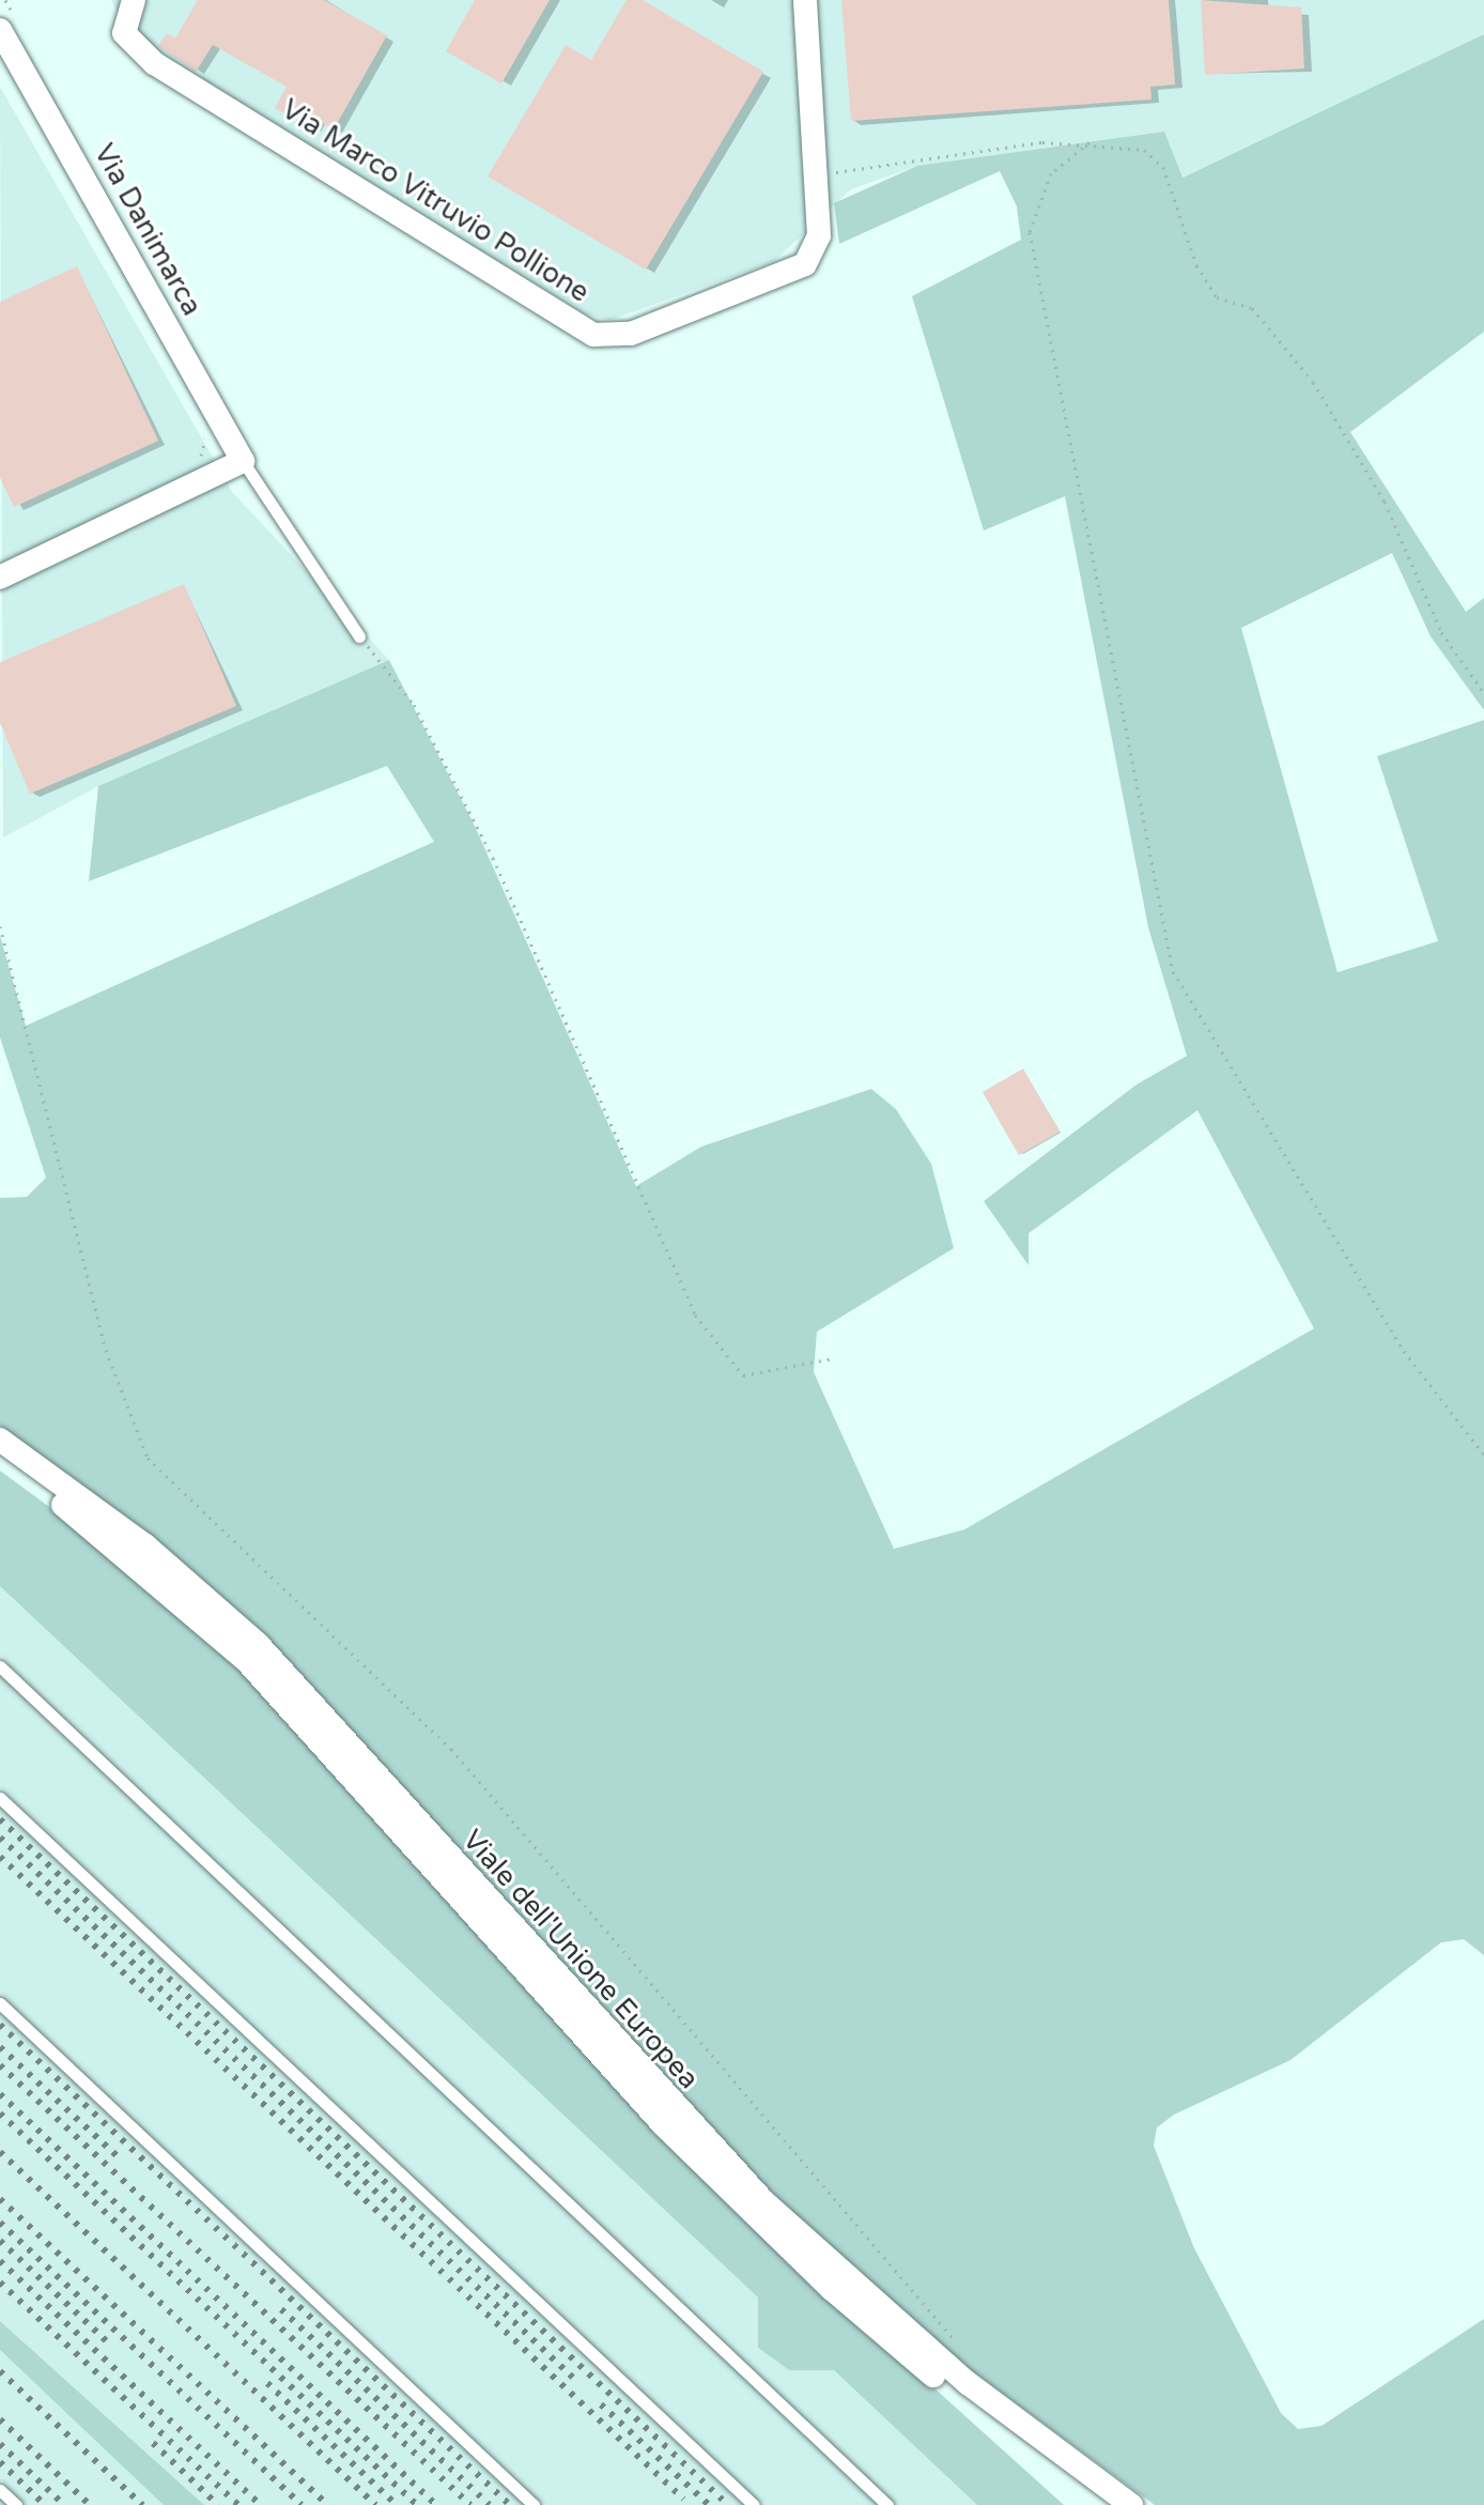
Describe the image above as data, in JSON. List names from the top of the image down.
{
  "streets": {
    "street": ["Via Marco Vitruvio Pollione", "Via Danimarca", "Viale dell'Unione Europea"]
  }
}
